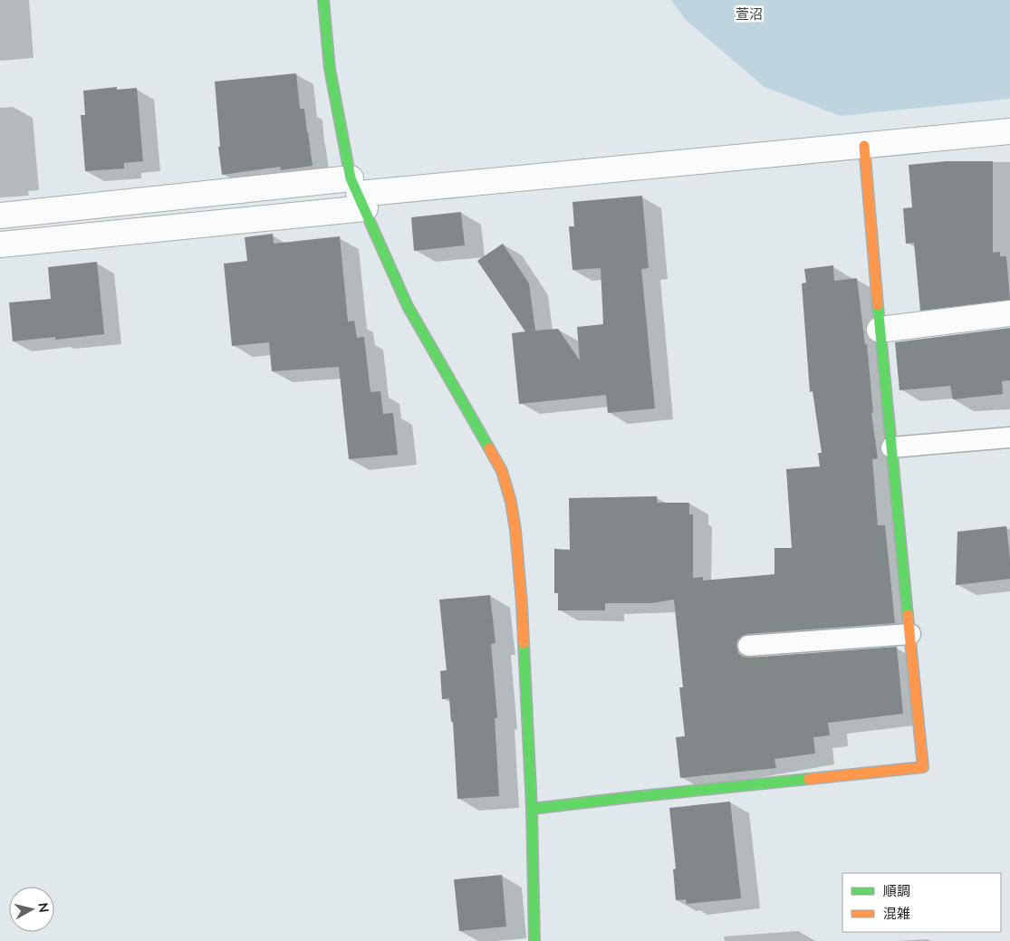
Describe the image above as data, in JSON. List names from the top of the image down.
{
  "districts": ["萱沼"],
  "legend": ["順調", "混雑"],
  "north": "right"
}
